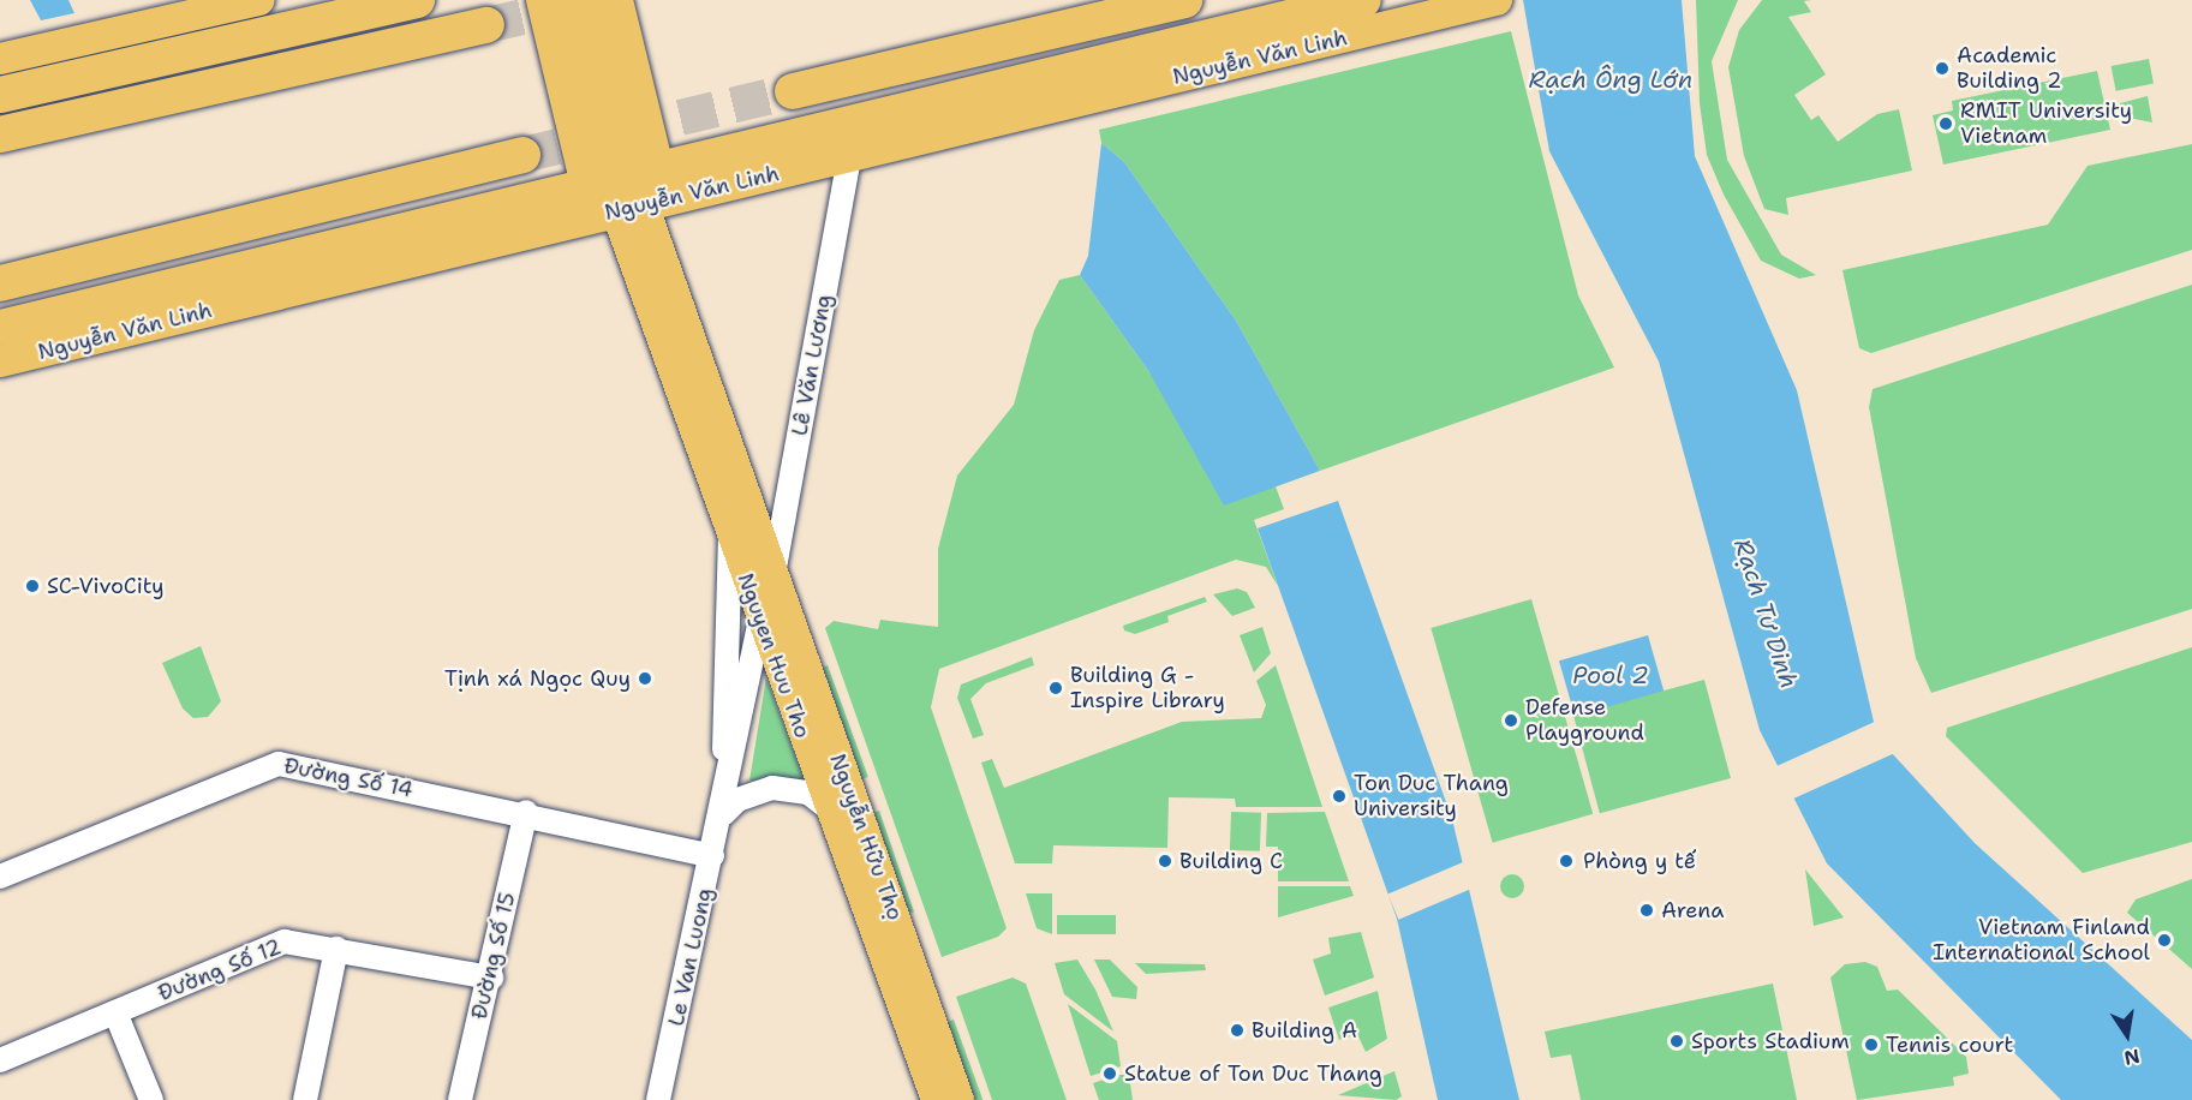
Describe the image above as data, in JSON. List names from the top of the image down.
{
  "streets": {
    "highway": ["Nguyễn Văn Linh"],
    "main road": ["Nguyen Huu Tho", "Nguyễn Hữu Thọ"],
    "street": [
      "Lê Văn Lương",
      "Đường Số 14",
      "Đường Số 15",
      "Le Van Luong",
      "Đường Số 12"
    ]
  },
  "crossings": [
    ["Nguyễn Văn Linh", "Lê Văn Lương"],
    ["Nguyễn Văn Linh", "Nguyen Huu Tho"],
    ["Lê Văn Lương", "Nguyen Huu Tho"],
    ["Lê Văn Lương", "Nguyễn Hữu Thọ"],
    ["Nguyen Huu Tho", "Nguyễn Hữu Thọ"],
    ["Nguyen Huu Tho", "Le Van Luong"],
    ["Đường Số 14", "Đường Số 15"],
    ["Đường Số 14", "Le Van Luong"],
    ["Đường Số 15", "Đường Số 12"]
  ],
  "water": ["Rạch Ông Lớn", "Rạch Tư Dinh", "Pool 2"],
  "places": [
    "Academic Building 2",
    "RMIT University Vietnam",
    "SC-VivoCity",
    "Tịnh xá Ngọc Quy",
    "Building G - Inspire Library",
    "Defense Playground",
    "Ton Duc Thang University",
    "Building C",
    "Phòng y tế",
    "Arena",
    "Vietnam Finland International School",
    "Building A",
    "Sports Stadium",
    "Tennis court",
    "Statue of Ton Duc Thang"
  ],
  "north": "bottom"
}
